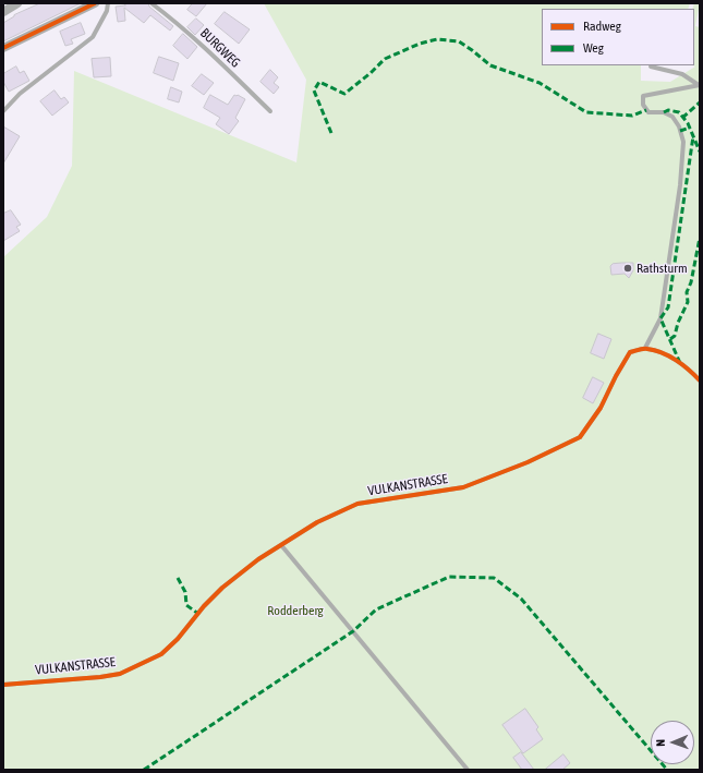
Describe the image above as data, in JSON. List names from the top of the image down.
{
  "streets": {
    "lane": ["BURGWEG", "VULKANSTRASSE"]
  },
  "parks": ["Rodderberg"],
  "places": ["Rathsturm"],
  "legend": ["Radweg", "Weg"],
  "north": "left"
}
